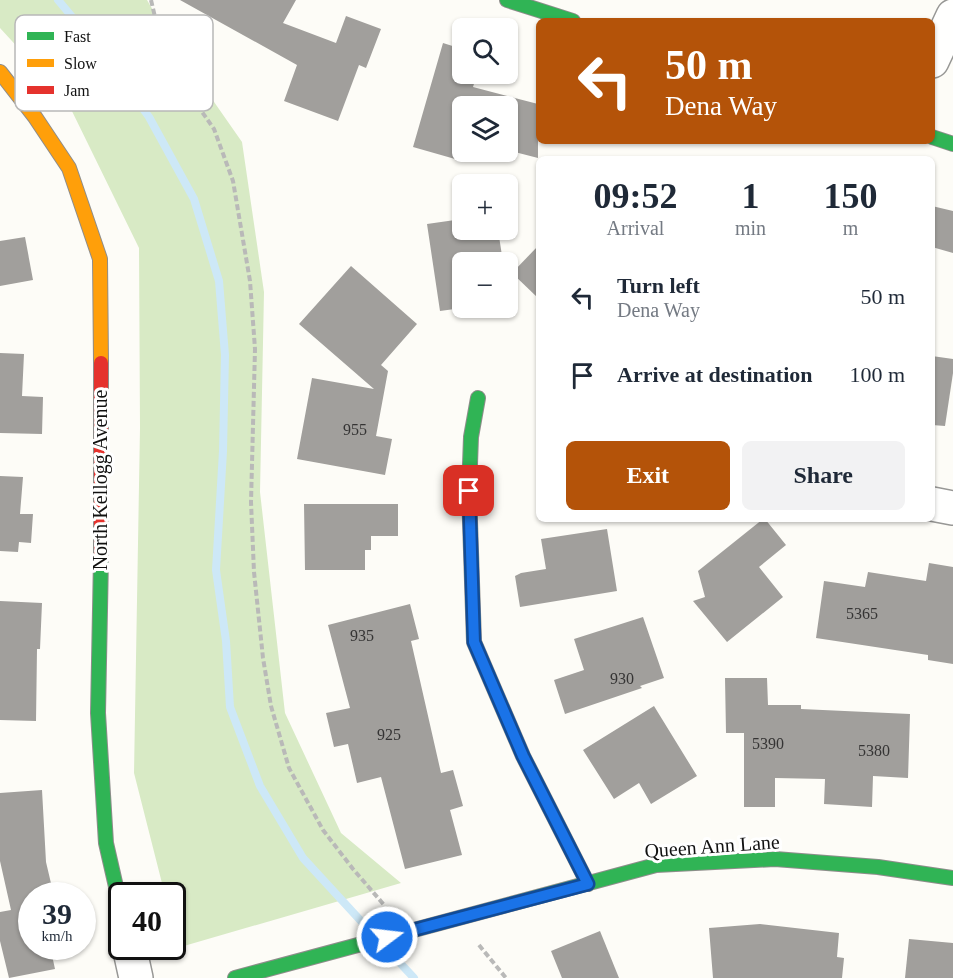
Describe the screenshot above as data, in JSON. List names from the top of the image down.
{
  "streets": {
    "street": ["North Kellogg Avenue", "Queen Ann Lane"]
  },
  "house_numbers": [
    "955",
    "5365",
    "935",
    "930",
    "925",
    "5390",
    "5380"
  ],
  "legend": ["Fast", "Slow", "Jam"],
  "page": {
    "map_buttons": ["+", "−"],
    "turn": ["50 m", "Dena Way"],
    "eta": [
      "09:52",
      "Arrival",
      "1",
      "min",
      "150",
      "m"
    ],
    "list": [
      {
        "name": "Turn left",
        "note": "Dena Way",
        "value": "50 m"
      },
      {
        "name": "Arrive at destination",
        "value": "100 m"
      }
    ],
    "buttons": ["Exit", "Share"],
    "speed": "39 km/h",
    "limit": "40"
  }
}
